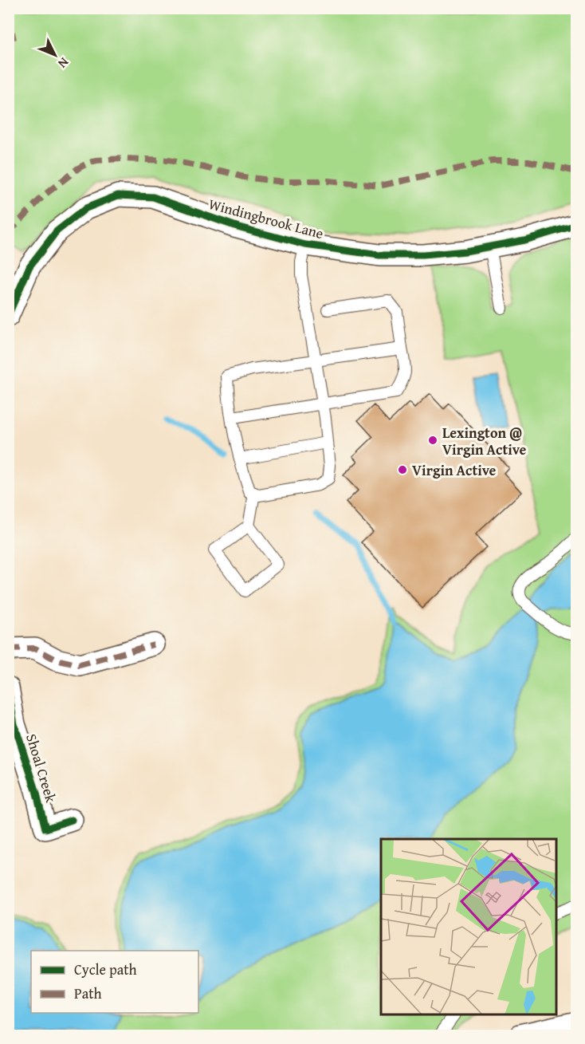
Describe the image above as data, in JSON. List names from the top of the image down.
{
  "streets": {
    "street": ["Windingbrook Lane", "Shoal Creek"]
  },
  "places": ["Lexington @ Virgin Active", "Virgin Active"],
  "legend": ["Cycle path", "Path"],
  "north": "bottom right"
}
